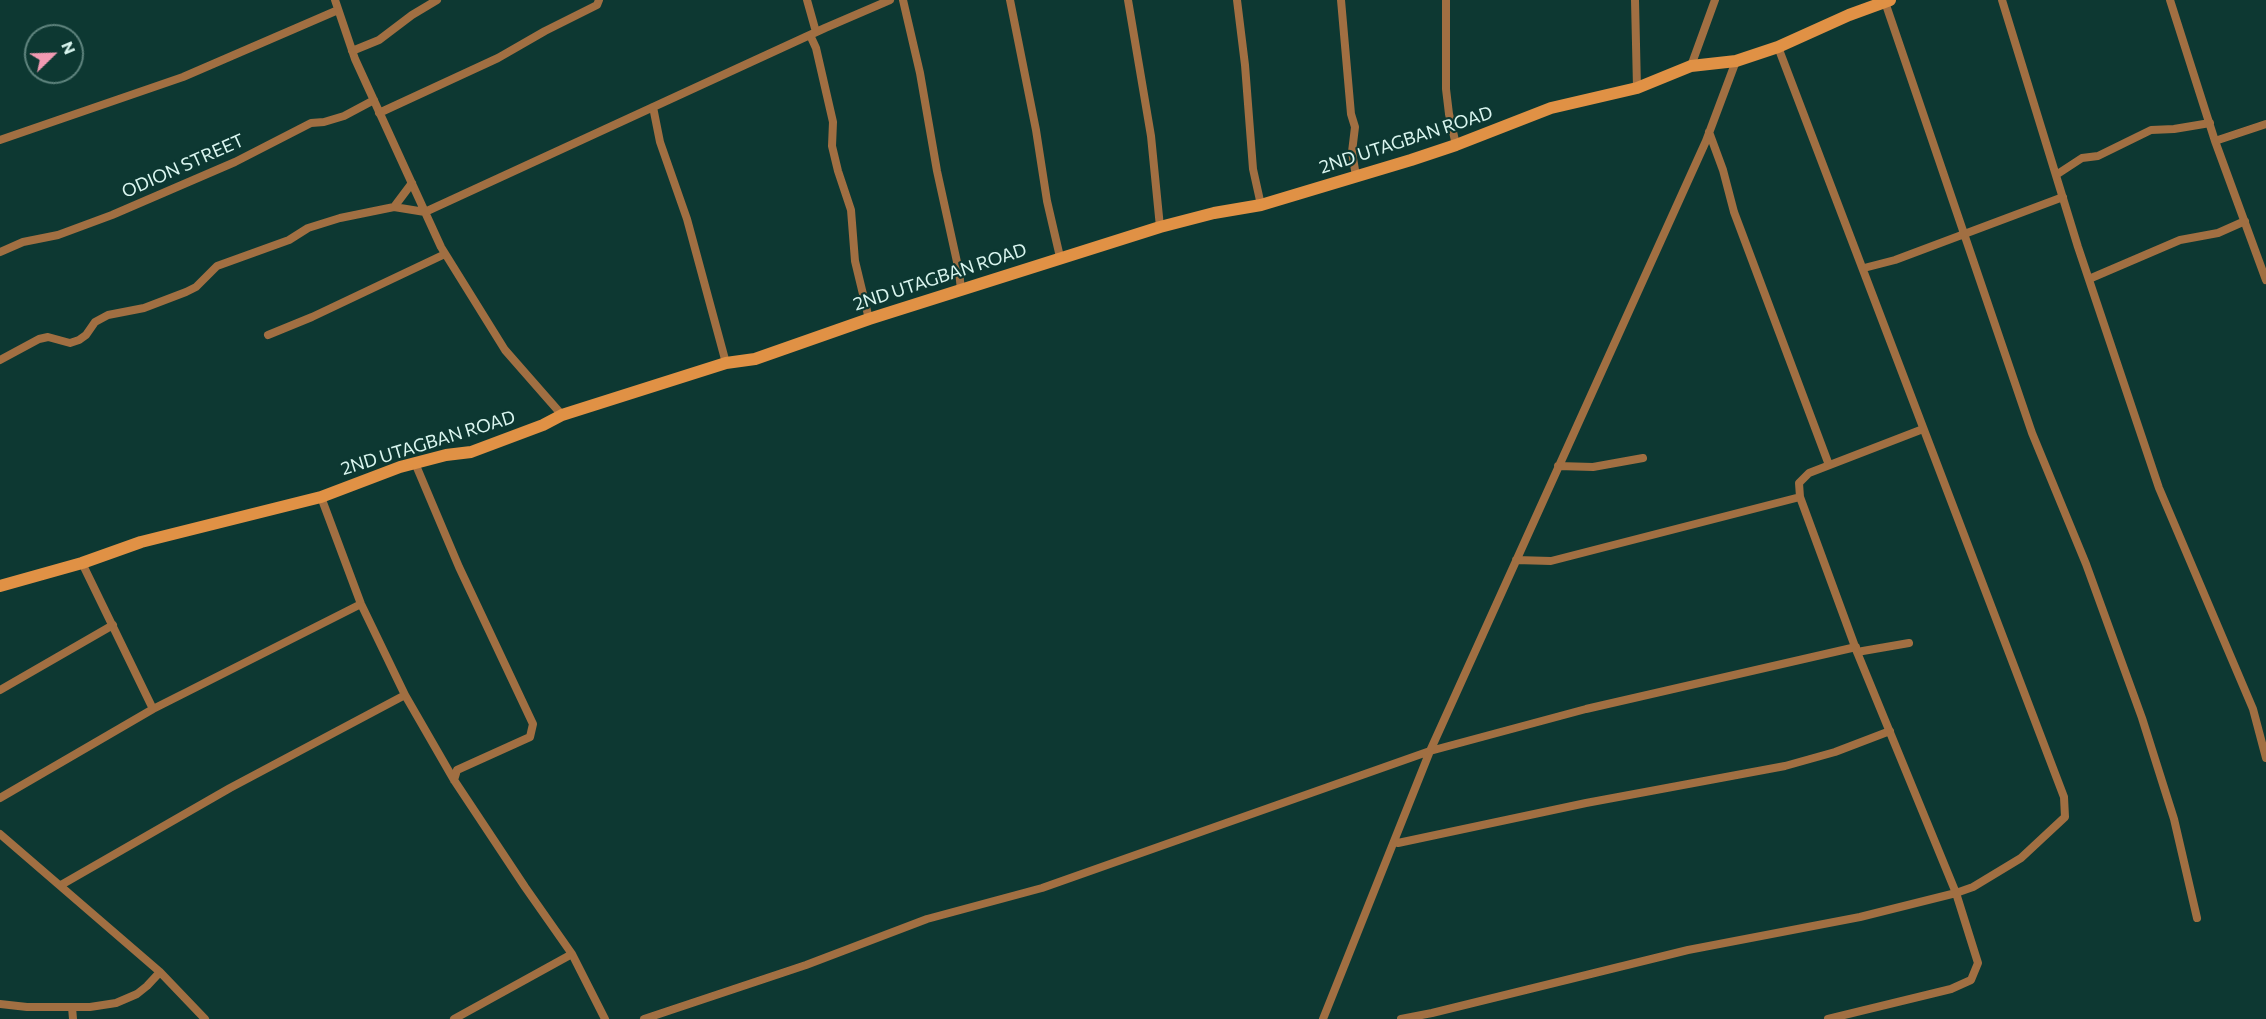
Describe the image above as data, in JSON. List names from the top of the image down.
{
  "streets": {
    "street": ["2ND UTAGBAN ROAD", "ODION STREET"]
  },
  "north": "top right"
}
